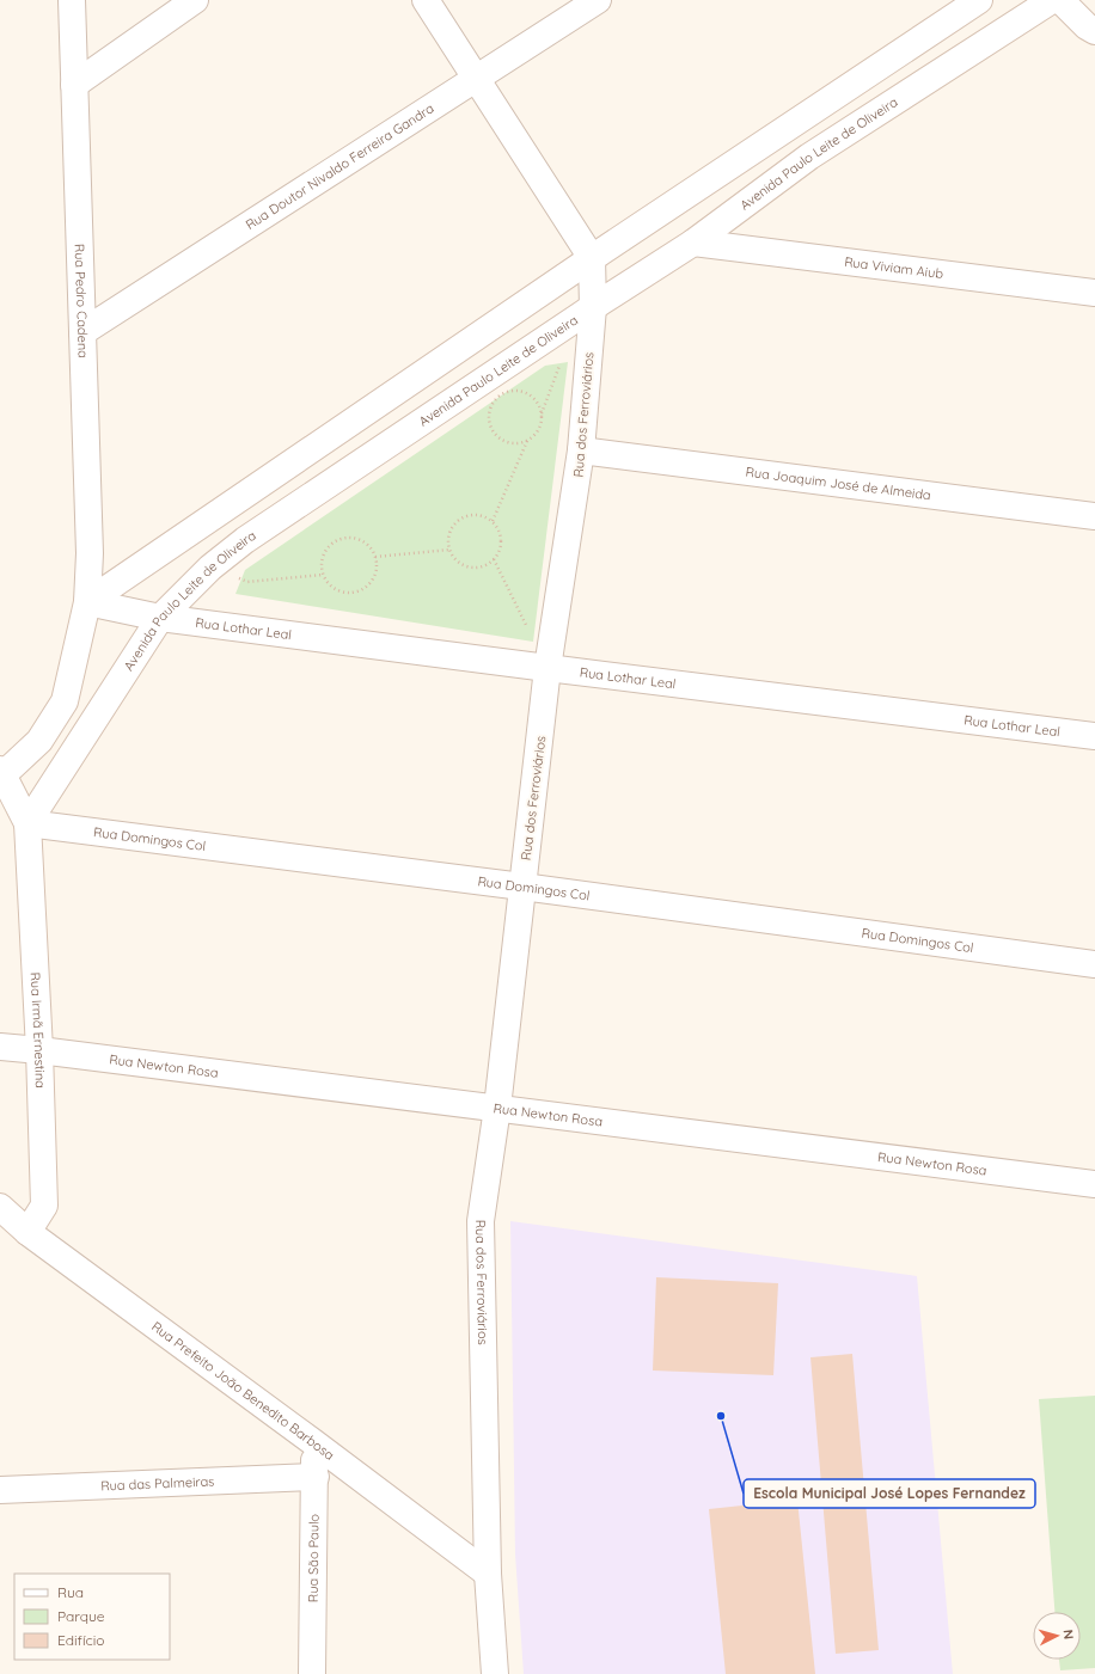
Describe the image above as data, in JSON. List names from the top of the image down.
{
  "streets": {
    "street": [
      "Avenida Paulo Leite de Oliveira",
      "Rua Doutor Nivaldo Ferreira Gandra",
      "Rua Viviam Aiub",
      "Rua Pedro Cadena",
      "Rua dos Ferroviários",
      "Rua Joaquim José de Almeida",
      "Rua Lothar Leal",
      "Rua Domingos Col",
      "Rua Irmã Ernestina",
      "Rua Newton Rosa",
      "Rua Prefeito João Benedito Barbosa",
      "Rua das Palmeiras",
      "Rua São Paulo"
    ]
  },
  "crossings": [
    ["Avenida Paulo Leite de Oliveira", "Rua Viviam Aiub"],
    ["Avenida Paulo Leite de Oliveira", "Rua dos Ferroviários"],
    ["Avenida Paulo Leite de Oliveira", "Rua Lothar Leal"],
    ["Avenida Paulo Leite de Oliveira", "Rua Domingos Col"],
    ["Avenida Paulo Leite de Oliveira", "Rua Irmã Ernestina"],
    ["Rua Doutor Nivaldo Ferreira Gandra", "Rua Pedro Cadena"],
    ["Rua Pedro Cadena", "Rua Lothar Leal"],
    ["Rua dos Ferroviários", "Rua Joaquim José de Almeida"],
    ["Rua dos Ferroviários", "Rua Lothar Leal"],
    ["Rua dos Ferroviários", "Rua Domingos Col"],
    ["Rua dos Ferroviários", "Rua Newton Rosa"],
    ["Rua dos Ferroviários", "Rua Prefeito João Benedito Barbosa"],
    ["Rua Domingos Col", "Rua Irmã Ernestina"],
    ["Rua Irmã Ernestina", "Rua Newton Rosa"],
    ["Rua Irmã Ernestina", "Rua Prefeito João Benedito Barbosa"],
    ["Rua Prefeito João Benedito Barbosa", "Rua São Paulo"],
    ["Rua das Palmeiras", "Rua São Paulo"]
  ],
  "places": ["Escola Municipal José Lopes Fernandez"],
  "legend": ["Rua", "Parque", "Edifício"],
  "north": "right"
}
